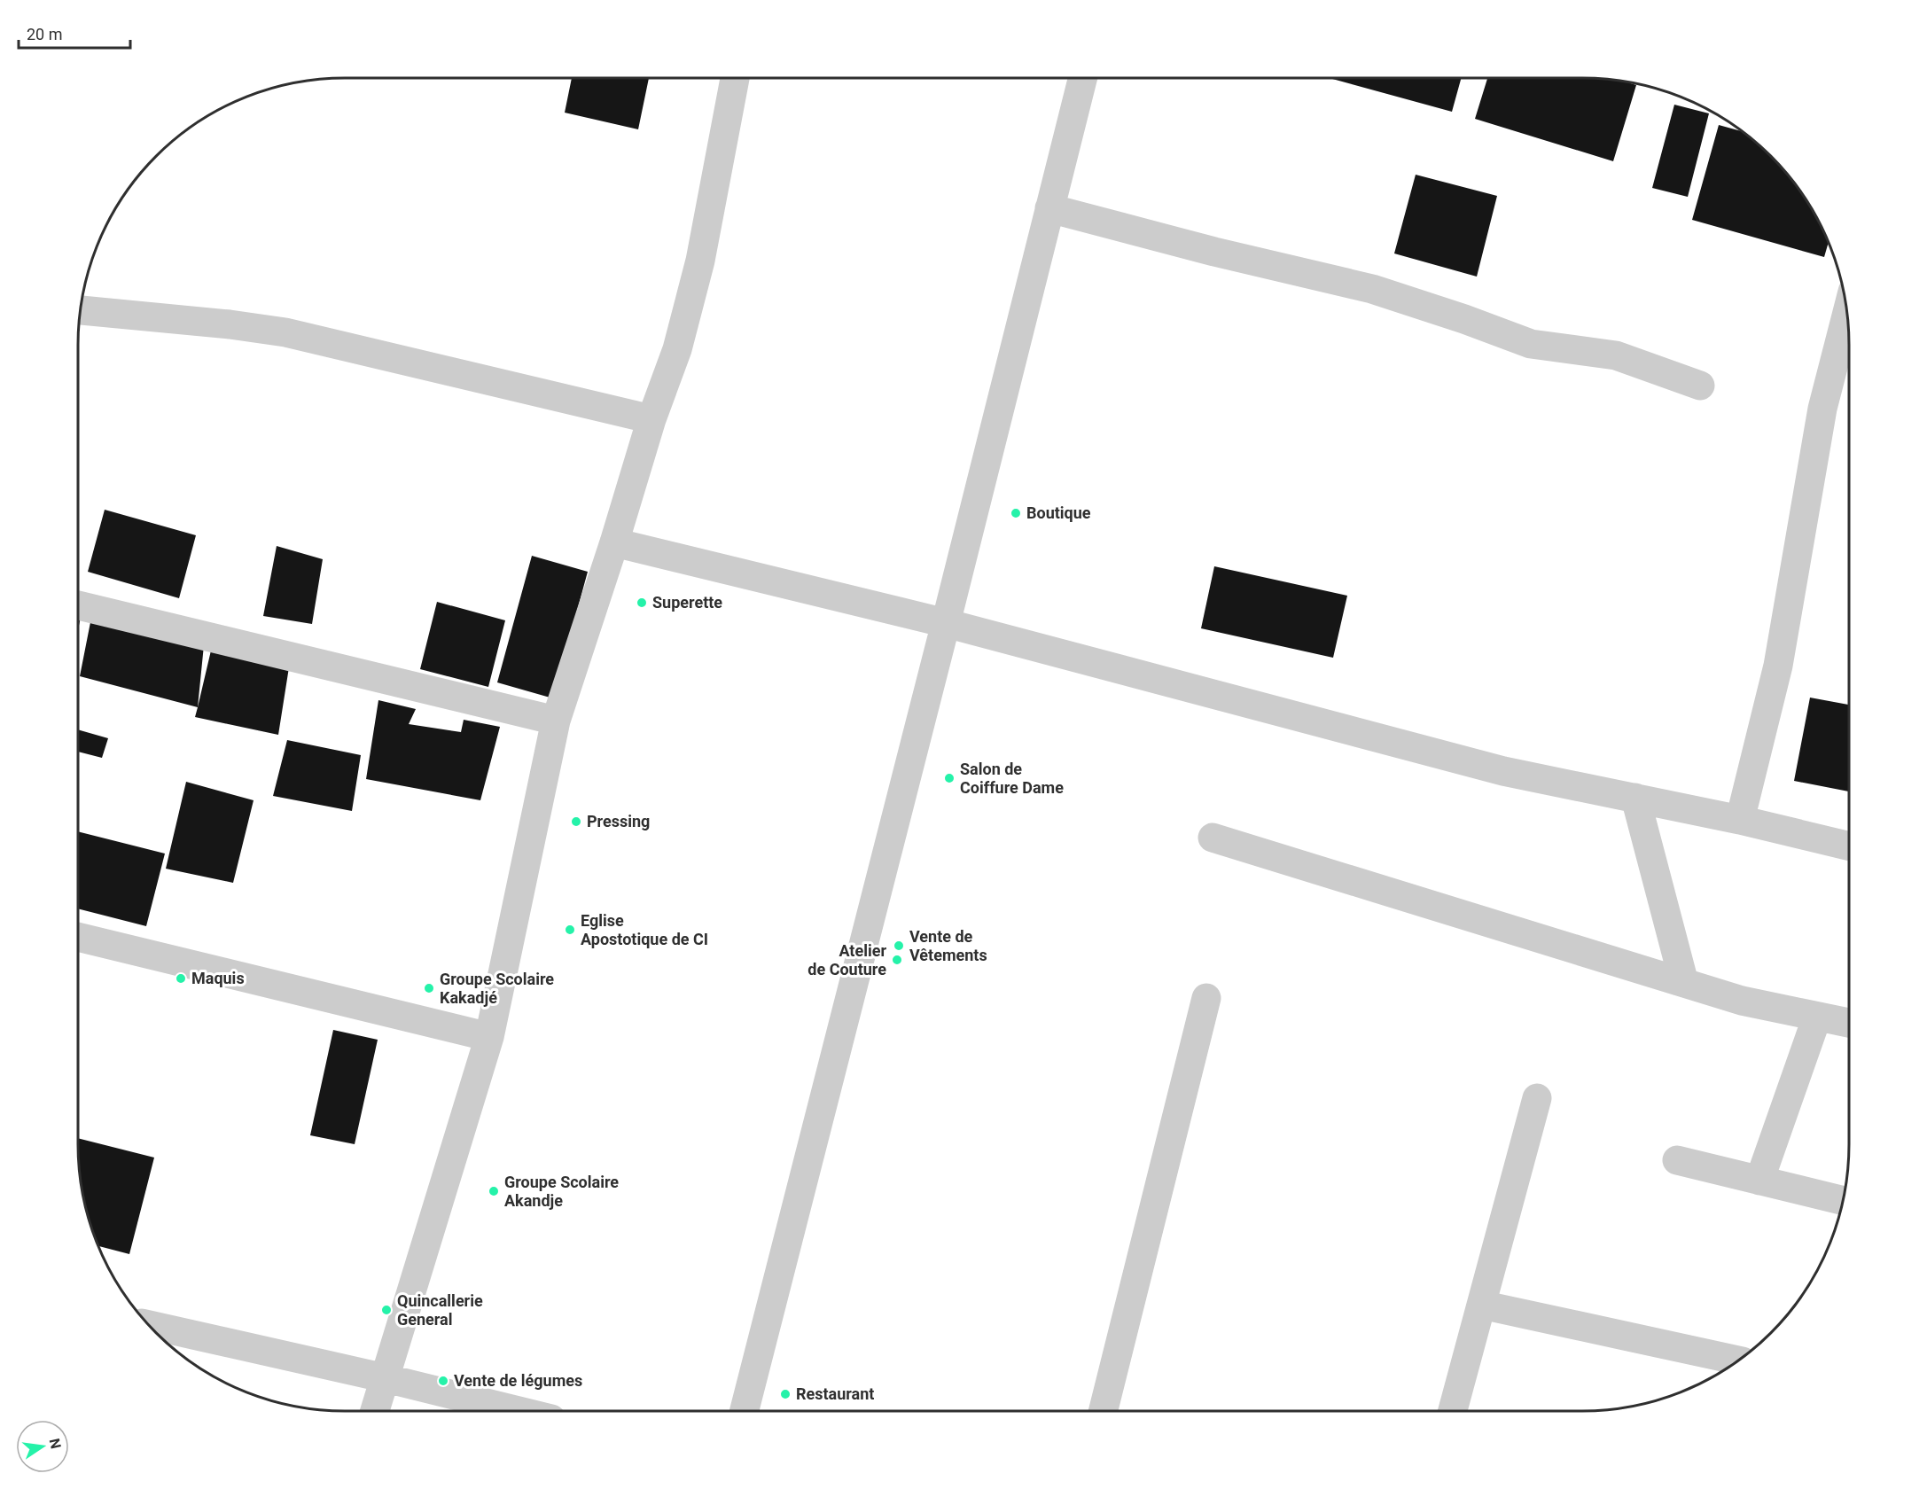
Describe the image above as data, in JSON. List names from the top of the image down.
{
  "places": [
    "Boutique",
    "Superette",
    "Salon de Coiffure Dame",
    "Pressing",
    "Eglise Apostotique de CI",
    "Vente de Vêtements",
    "Atelier de Couture",
    "Maquis",
    "Groupe Scolaire Kakadjé",
    "Groupe Scolaire Akandje",
    "Quincallerie General",
    "Vente de légumes",
    "Restaurant"
  ],
  "scale_bar": "20 m",
  "north": "right"
}
